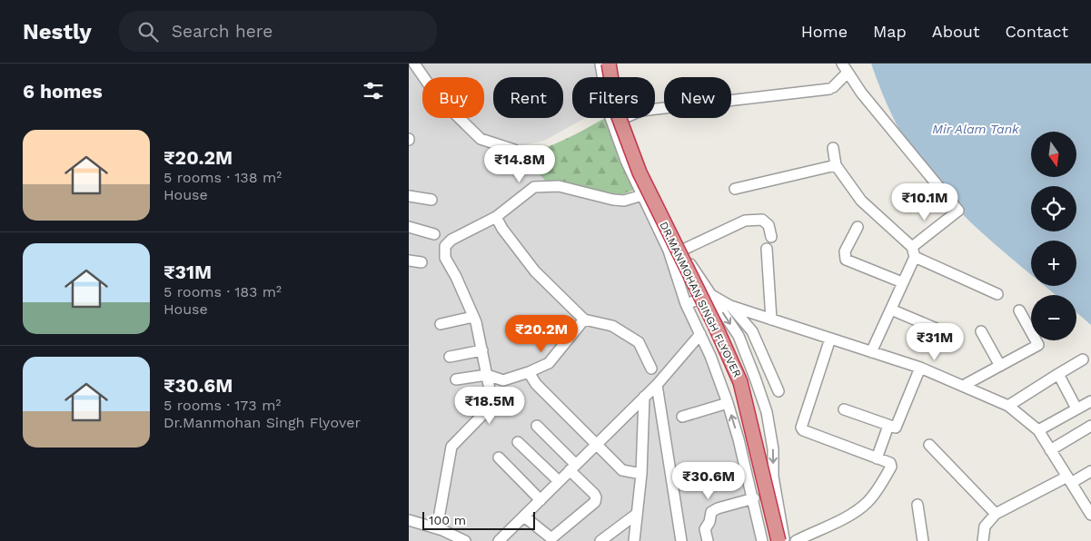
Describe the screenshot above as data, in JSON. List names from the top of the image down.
{
  "streets": {
    "highway": ["DR.MANMOHAN SINGH FLYOVER"]
  },
  "water": ["Mir Alam Tank"],
  "scale_bar": "100 m",
  "north": "bottom",
  "page": {
    "header": "Nestly",
    "search": "Search here",
    "nav": [
      "Home",
      "Map",
      "About",
      "Contact"
    ],
    "heading": "6 homes",
    "chip": [
      "Buy",
      "Rent",
      "Filters",
      "New"
    ],
    "list": [
      {
        "name": "₹20.2M",
        "note": "5 rooms · 138 m² · House"
      },
      {
        "name": "₹31M",
        "note": "5 rooms · 183 m² · House"
      },
      {
        "name": "₹30.6M",
        "note": "5 rooms · 173 m² · Dr.Manmohan Singh Flyover"
      }
    ],
    "map_buttons": ["+", "−"],
    "price": [
      "₹14.8M",
      "₹10.1M",
      "₹20.2M",
      "₹31M",
      "₹18.5M",
      "₹30.6M"
    ],
    "scale": "100 m"
  }
}
